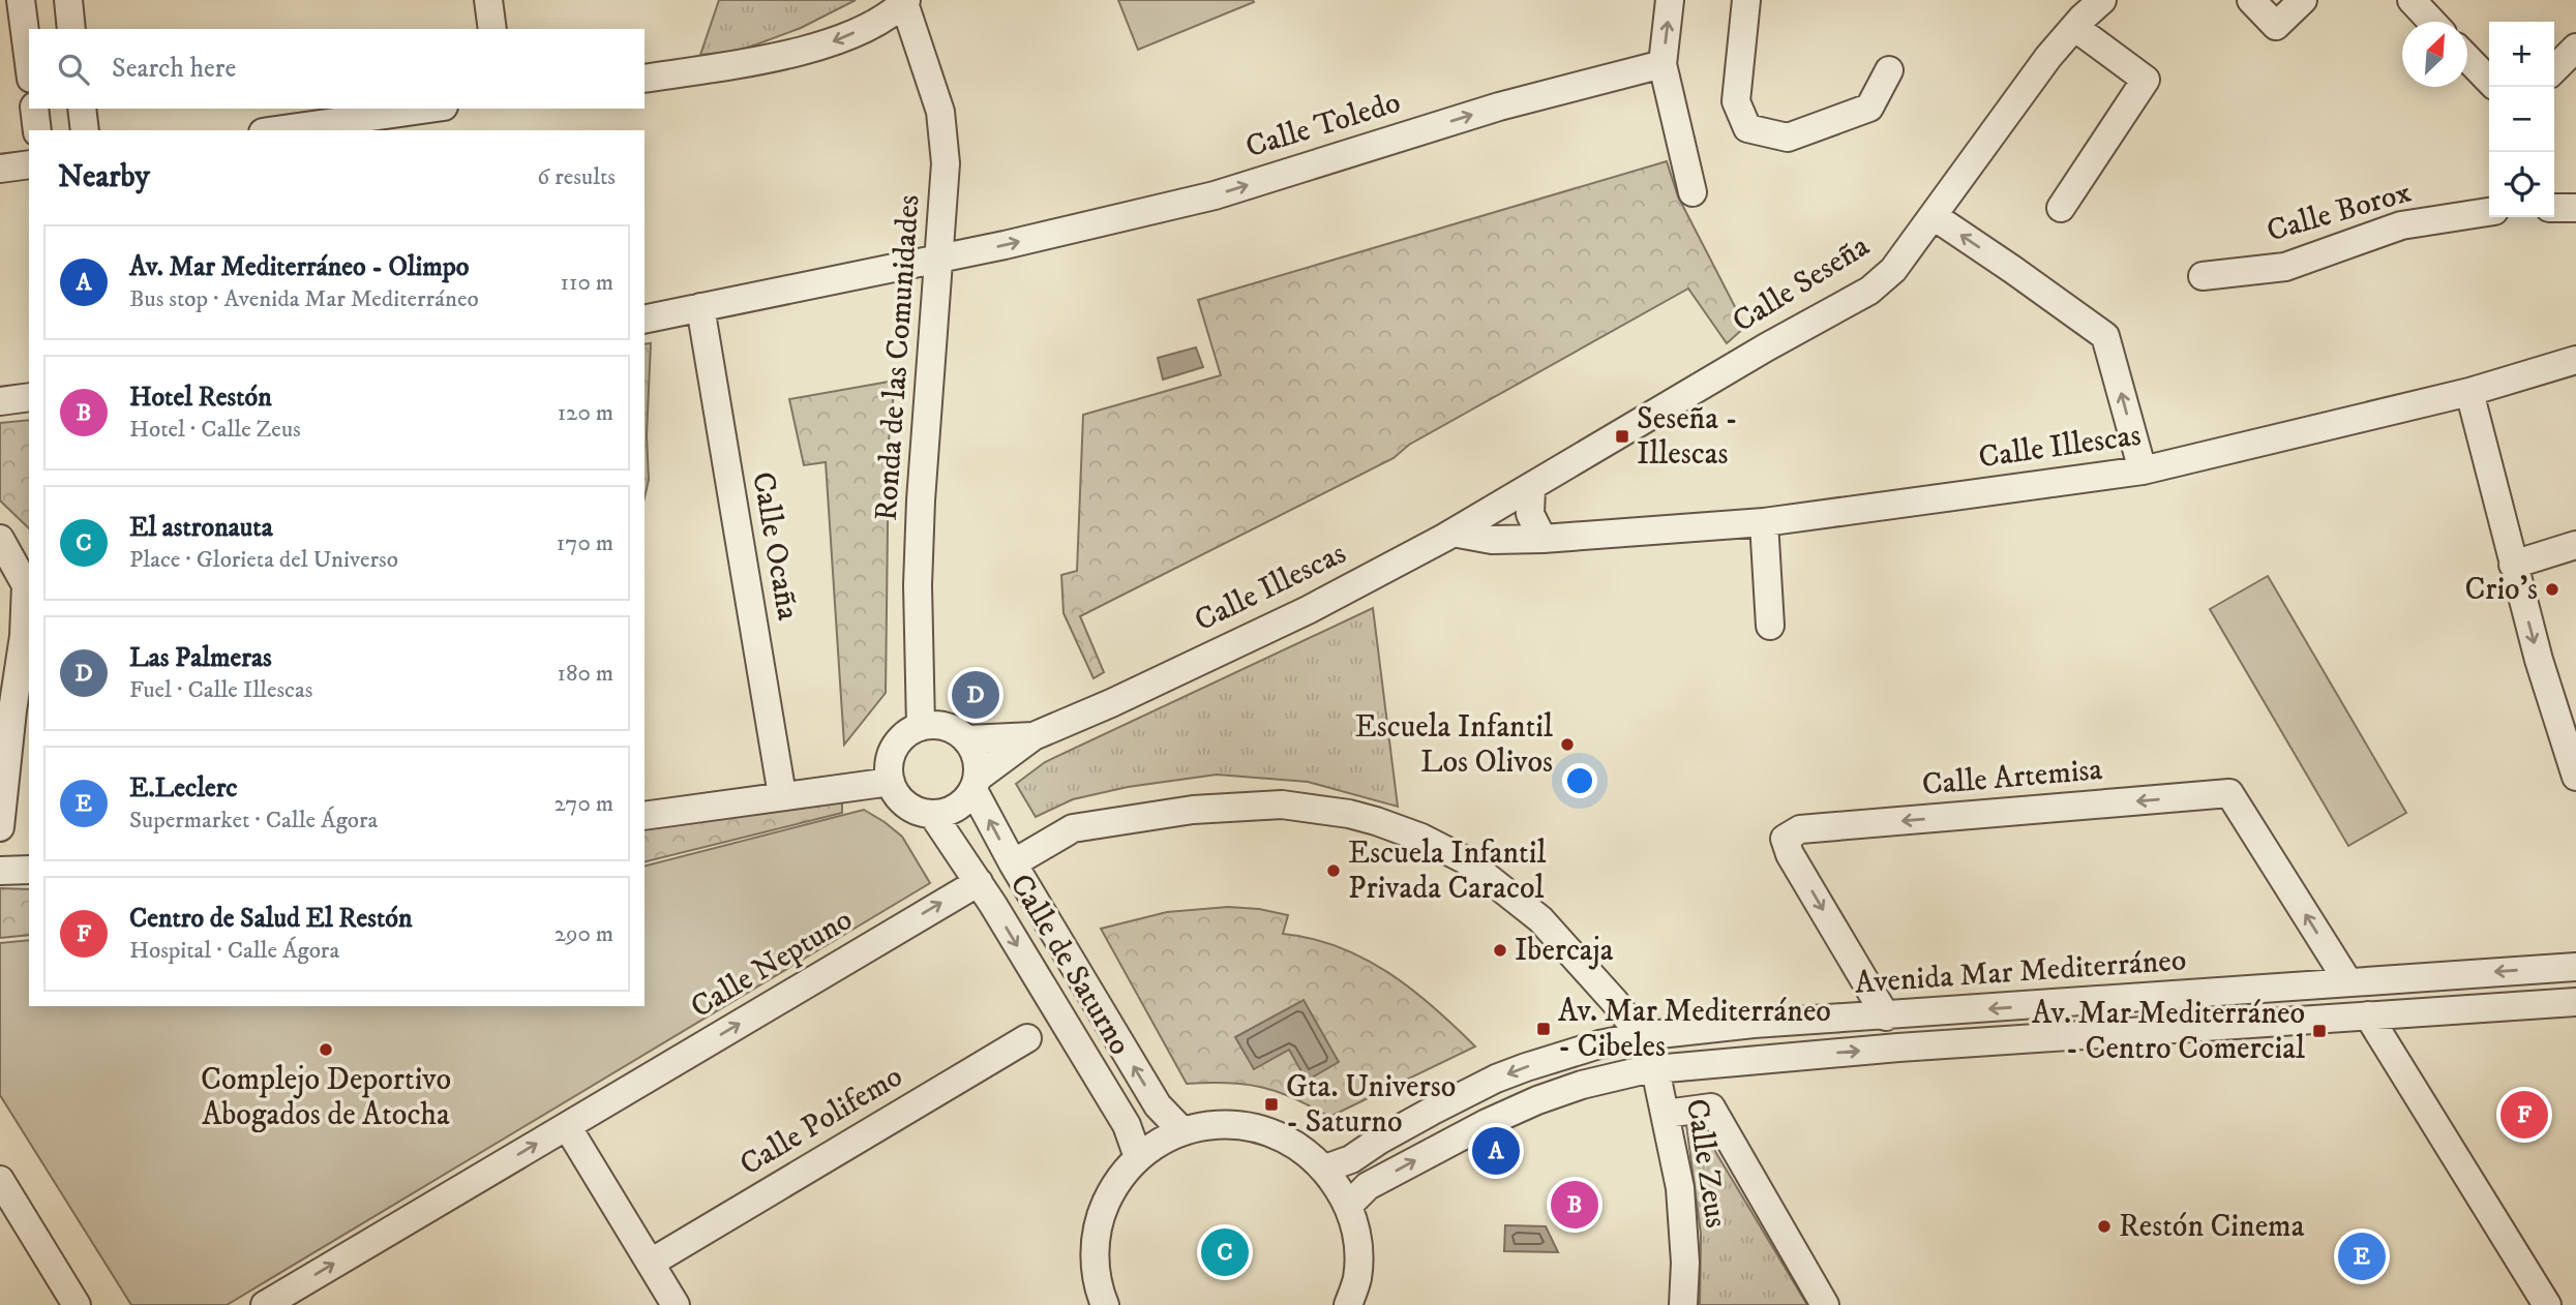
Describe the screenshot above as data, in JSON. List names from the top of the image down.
{
  "streets": {
    "street": [
      "Calle Toledo",
      "Calle Borox",
      "Calle Seseña",
      "Ronda de las Comunidades",
      "Calle Illescas",
      "Calle Ocaña",
      "Calle Artemisa",
      "Calle Neptuno",
      "Calle de Saturno",
      "Avenida Mar Mediterráneo",
      "Calle Polifemo",
      "Calle Zeus"
    ]
  },
  "crossings": [
    ["Calle Toledo", "Ronda de las Comunidades"],
    ["Calle Toledo", "Calle Ocaña"],
    ["Calle Seseña", "Calle Illescas"],
    ["Ronda de las Comunidades", "Calle Illescas"],
    ["Ronda de las Comunidades", "Calle de Saturno"],
    ["Calle Illescas", "Calle de Saturno"],
    ["Calle Artemisa", "Avenida Mar Mediterráneo"],
    ["Calle Neptuno", "Calle de Saturno"],
    ["Calle de Saturno", "Calle Zeus"],
    ["Avenida Mar Mediterráneo", "Calle Zeus"]
  ],
  "one_way": ["Calle Toledo"],
  "places": {
    "transit": [
      "Seseña - Illescas",
      "Av. Mar Mediterráneo - Cibeles",
      "Av. Mar Mediterráneo - Centro Comercial",
      "Gta. Universo - Saturno"
    ],
    "other": [
      "Crio's",
      "Escuela Infantil Los Olivos",
      "Escuela Infantil Privada Caracol",
      "Ibercaja",
      "Complejo Deportivo Abogados de Atocha",
      "Restón Cinema"
    ]
  },
  "north": "top right",
  "page": {
    "map_buttons": ["+", "−"],
    "search": "Search here",
    "heading": ["Nearby", "6 results"],
    "list": [
      {
        "mark": "A",
        "name": "Av. Mar Mediterráneo - Olimpo",
        "note": "Bus stop · Avenida Mar Mediterráneo",
        "value": "110 m"
      },
      {
        "mark": "B",
        "name": "Hotel Restón",
        "note": "Hotel · Calle Zeus",
        "value": "120 m"
      },
      {
        "mark": "C",
        "name": "El astronauta",
        "note": "Place · Glorieta del Universo",
        "value": "170 m"
      },
      {
        "mark": "D",
        "name": "Las Palmeras",
        "note": "Fuel · Calle Illescas",
        "value": "180 m"
      },
      {
        "mark": "E",
        "name": "E.Leclerc",
        "note": "Supermarket · Calle Ágora",
        "value": "270 m"
      },
      {
        "mark": "F",
        "name": "Centro de Salud El Restón",
        "note": "Hospital · Calle Ágora",
        "value": "290 m"
      }
    ],
    "pins": [
      "D",
      "F",
      "A",
      "B",
      "C",
      "E"
    ]
  }
}
